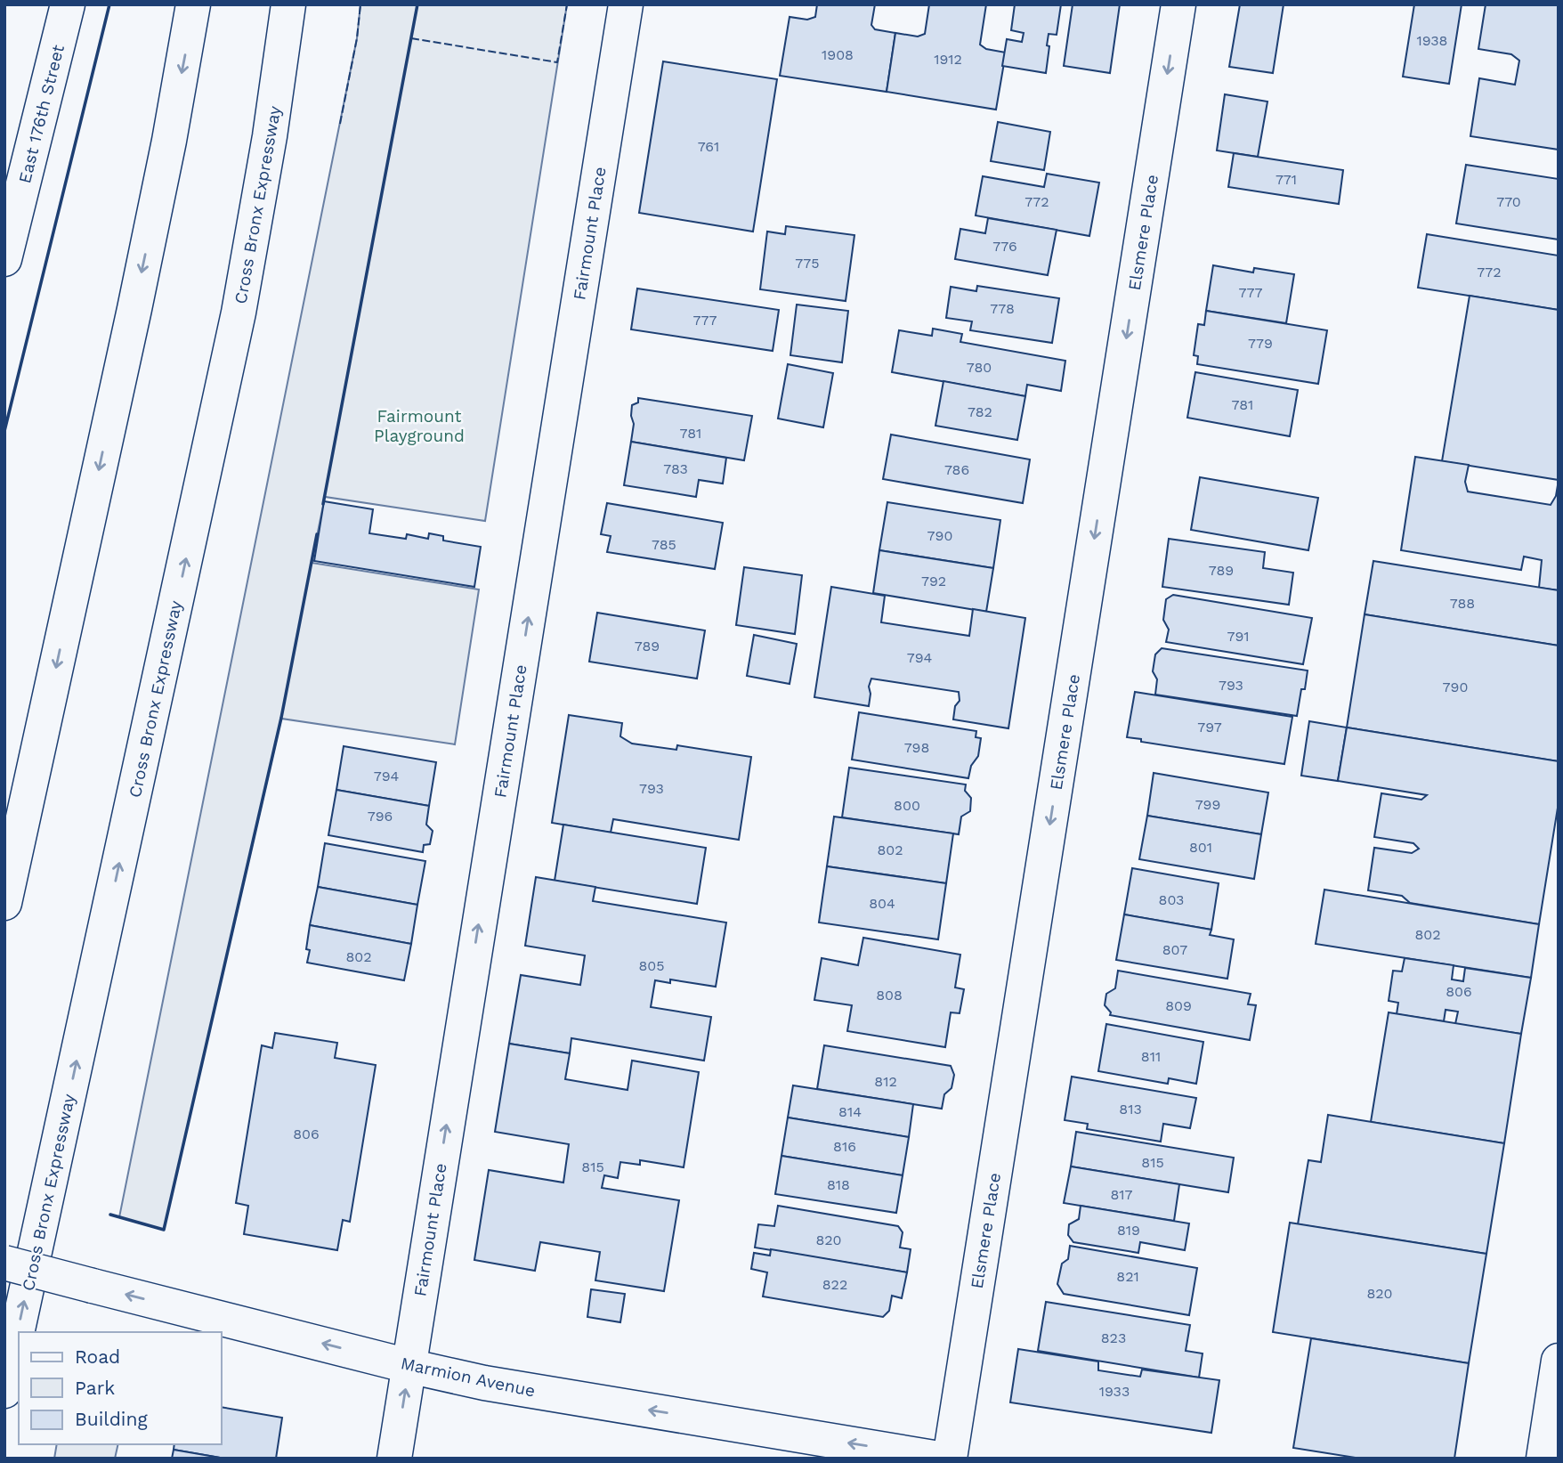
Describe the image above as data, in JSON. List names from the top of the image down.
{
  "streets": {
    "main road": [
      "East 176th Street",
      "Cross Bronx Expressway",
      "Elsmere Place",
      "Fairmount Place",
      "Marmion Avenue"
    ]
  },
  "crossings": [
    ["Fairmount Place", "Marmion Avenue"]
  ],
  "one_way": ["Elsmere Place", "Fairmount Place", "Marmion Avenue"],
  "parks": ["Fairmount Playground"],
  "house_numbers": [
    "1938",
    "1908",
    "1912",
    "761",
    "771",
    "772",
    "770",
    "776",
    "775",
    "772",
    "777",
    "778",
    "777",
    "779",
    "780",
    "781",
    "782",
    "781",
    "783",
    "786",
    "790",
    "785",
    "789",
    "792",
    "788",
    "791",
    "789",
    "794",
    "793",
    "790",
    "797",
    "798",
    "794",
    "793",
    "799",
    "800",
    "796",
    "801",
    "802",
    "803",
    "804",
    "802",
    "807",
    "802",
    "805",
    "806",
    "808",
    "809",
    "811",
    "812",
    "813",
    "814",
    "806",
    "816",
    "815",
    "815",
    "818",
    "817",
    "819",
    "820",
    "821",
    "822",
    "820",
    "823",
    "1933"
  ],
  "legend": ["Road", "Park", "Building"]
}
